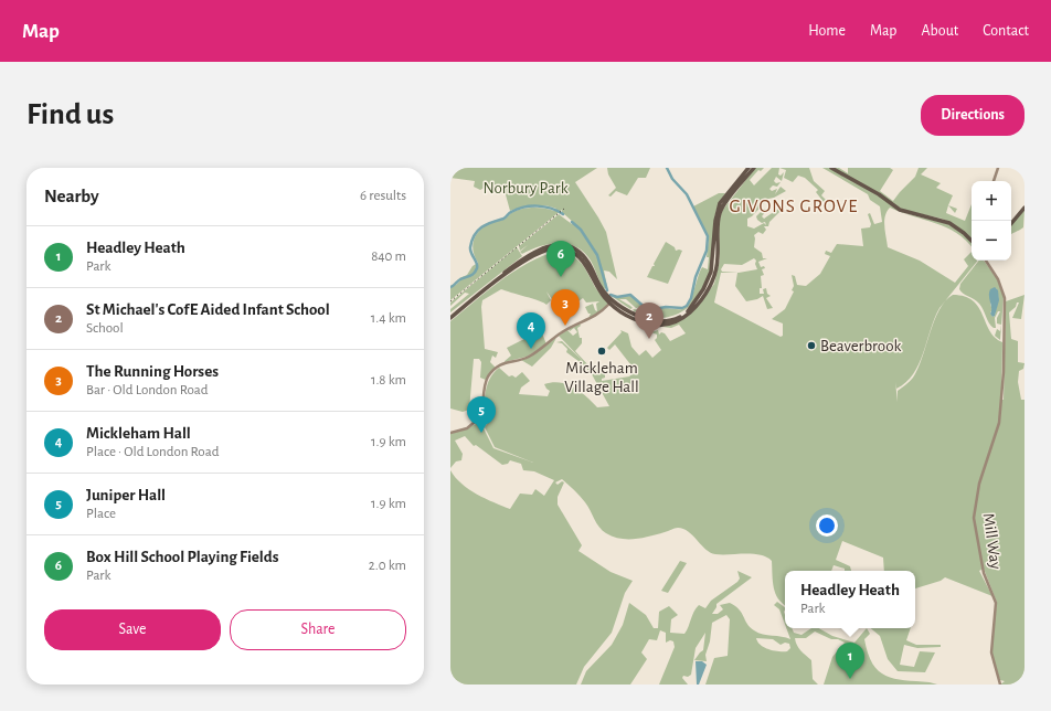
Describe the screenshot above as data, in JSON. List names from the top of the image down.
{
  "streets": {
    "main road": ["Mill Way"]
  },
  "districts": ["GIVONS GROVE"],
  "parks": ["Norbury Park"],
  "places": ["Beaverbrook", "Mickleham Village Hall"],
  "page": {
    "header": "Map",
    "nav": [
      "Home",
      "Map",
      "About",
      "Contact"
    ],
    "buttons": [
      "Directions",
      ["Save", "Share"]
    ],
    "title": "Find us",
    "heading": ["Nearby", "6 results"],
    "map_buttons": ["+", "−"],
    "list": [
      {
        "mark": "1",
        "name": "Headley Heath",
        "note": "Park",
        "value": "840 m"
      },
      {
        "mark": "2",
        "name": "St Michael's CofE Aided Infant School",
        "note": "School",
        "value": "1.4 km"
      },
      {
        "mark": "3",
        "name": "The Running Horses",
        "note": "Bar · Old London Road",
        "value": "1.8 km"
      },
      {
        "mark": "4",
        "name": "Mickleham Hall",
        "note": "Place · Old London Road",
        "value": "1.9 km"
      },
      {
        "mark": "5",
        "name": "Juniper Hall",
        "note": "Place",
        "value": "1.9 km"
      },
      {
        "mark": "6",
        "name": "Box Hill School Playing Fields",
        "note": "Park",
        "value": "2.0 km"
      }
    ],
    "pins": [
      "6",
      "3",
      "2",
      "4",
      "5",
      "1"
    ],
    "popup": ["Headley Heath", "Park"]
  }
}
